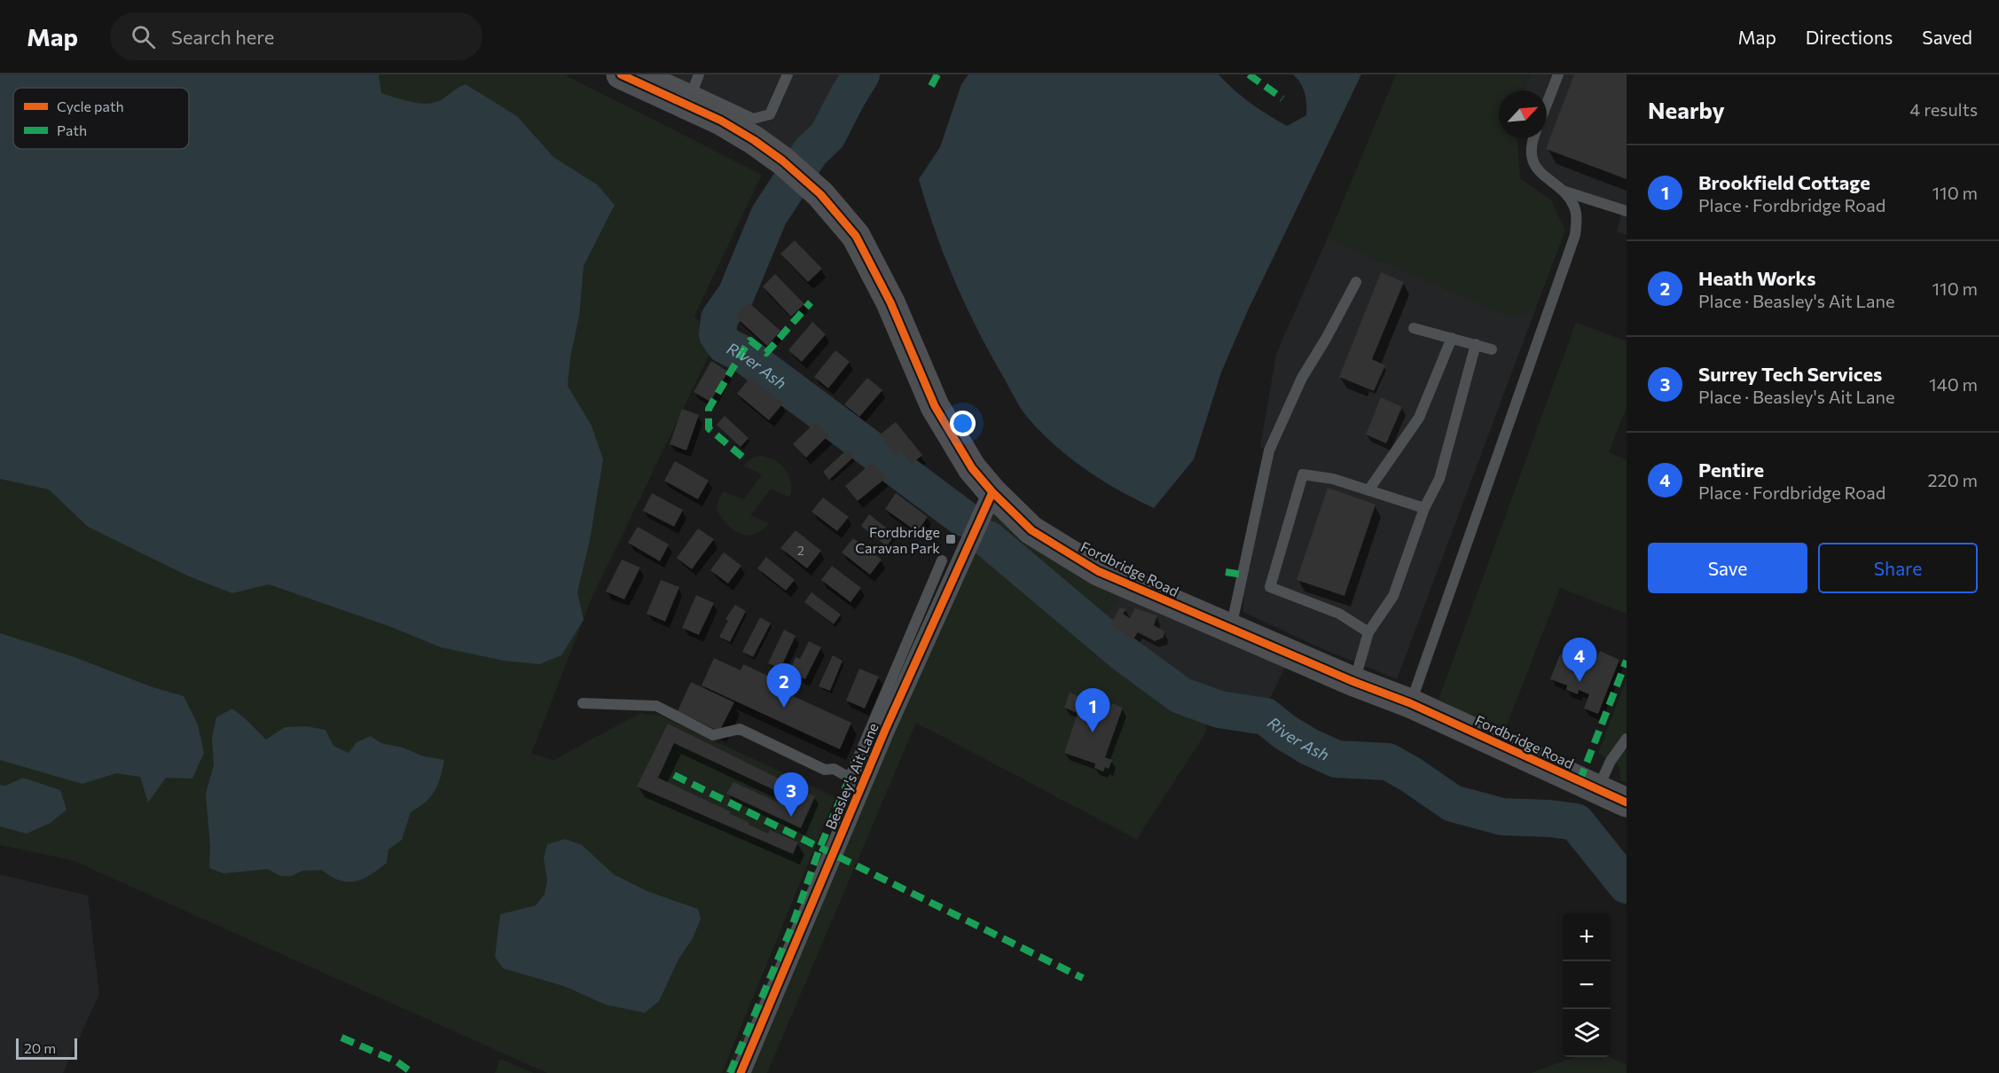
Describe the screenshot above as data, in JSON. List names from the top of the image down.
{
  "streets": {
    "street": ["Fordbridge Road", "Beasley's Ait Lane"]
  },
  "crossings": [
    ["Fordbridge Road", "Beasley's Ait Lane"]
  ],
  "water": ["River Ash"],
  "places": {
    "transit": ["Fordbridge Caravan Park"]
  },
  "house_numbers": ["2"],
  "legend": ["Cycle path", "Path"],
  "scale_bar": "20 m",
  "north": "top right",
  "page": {
    "header": "Map",
    "search": "Search here",
    "nav": ["Map", "Directions", "Saved"],
    "heading": ["Nearby", "4 results"],
    "list": [
      {
        "mark": "1",
        "name": "Brookfield Cottage",
        "note": "Place · Fordbridge Road",
        "value": "110 m"
      },
      {
        "mark": "2",
        "name": "Heath Works",
        "note": "Place · Beasley's Ait Lane",
        "value": "110 m"
      },
      {
        "mark": "3",
        "name": "Surrey Tech Services",
        "note": "Place · Beasley's Ait Lane",
        "value": "140 m"
      },
      {
        "mark": "4",
        "name": "Pentire",
        "note": "Place · Fordbridge Road",
        "value": "220 m"
      }
    ],
    "buttons": ["Save", "Share"],
    "pins": [
      "4",
      "2",
      "1",
      "3"
    ],
    "map_buttons": ["+", "−"],
    "scale": "20 m"
  }
}
